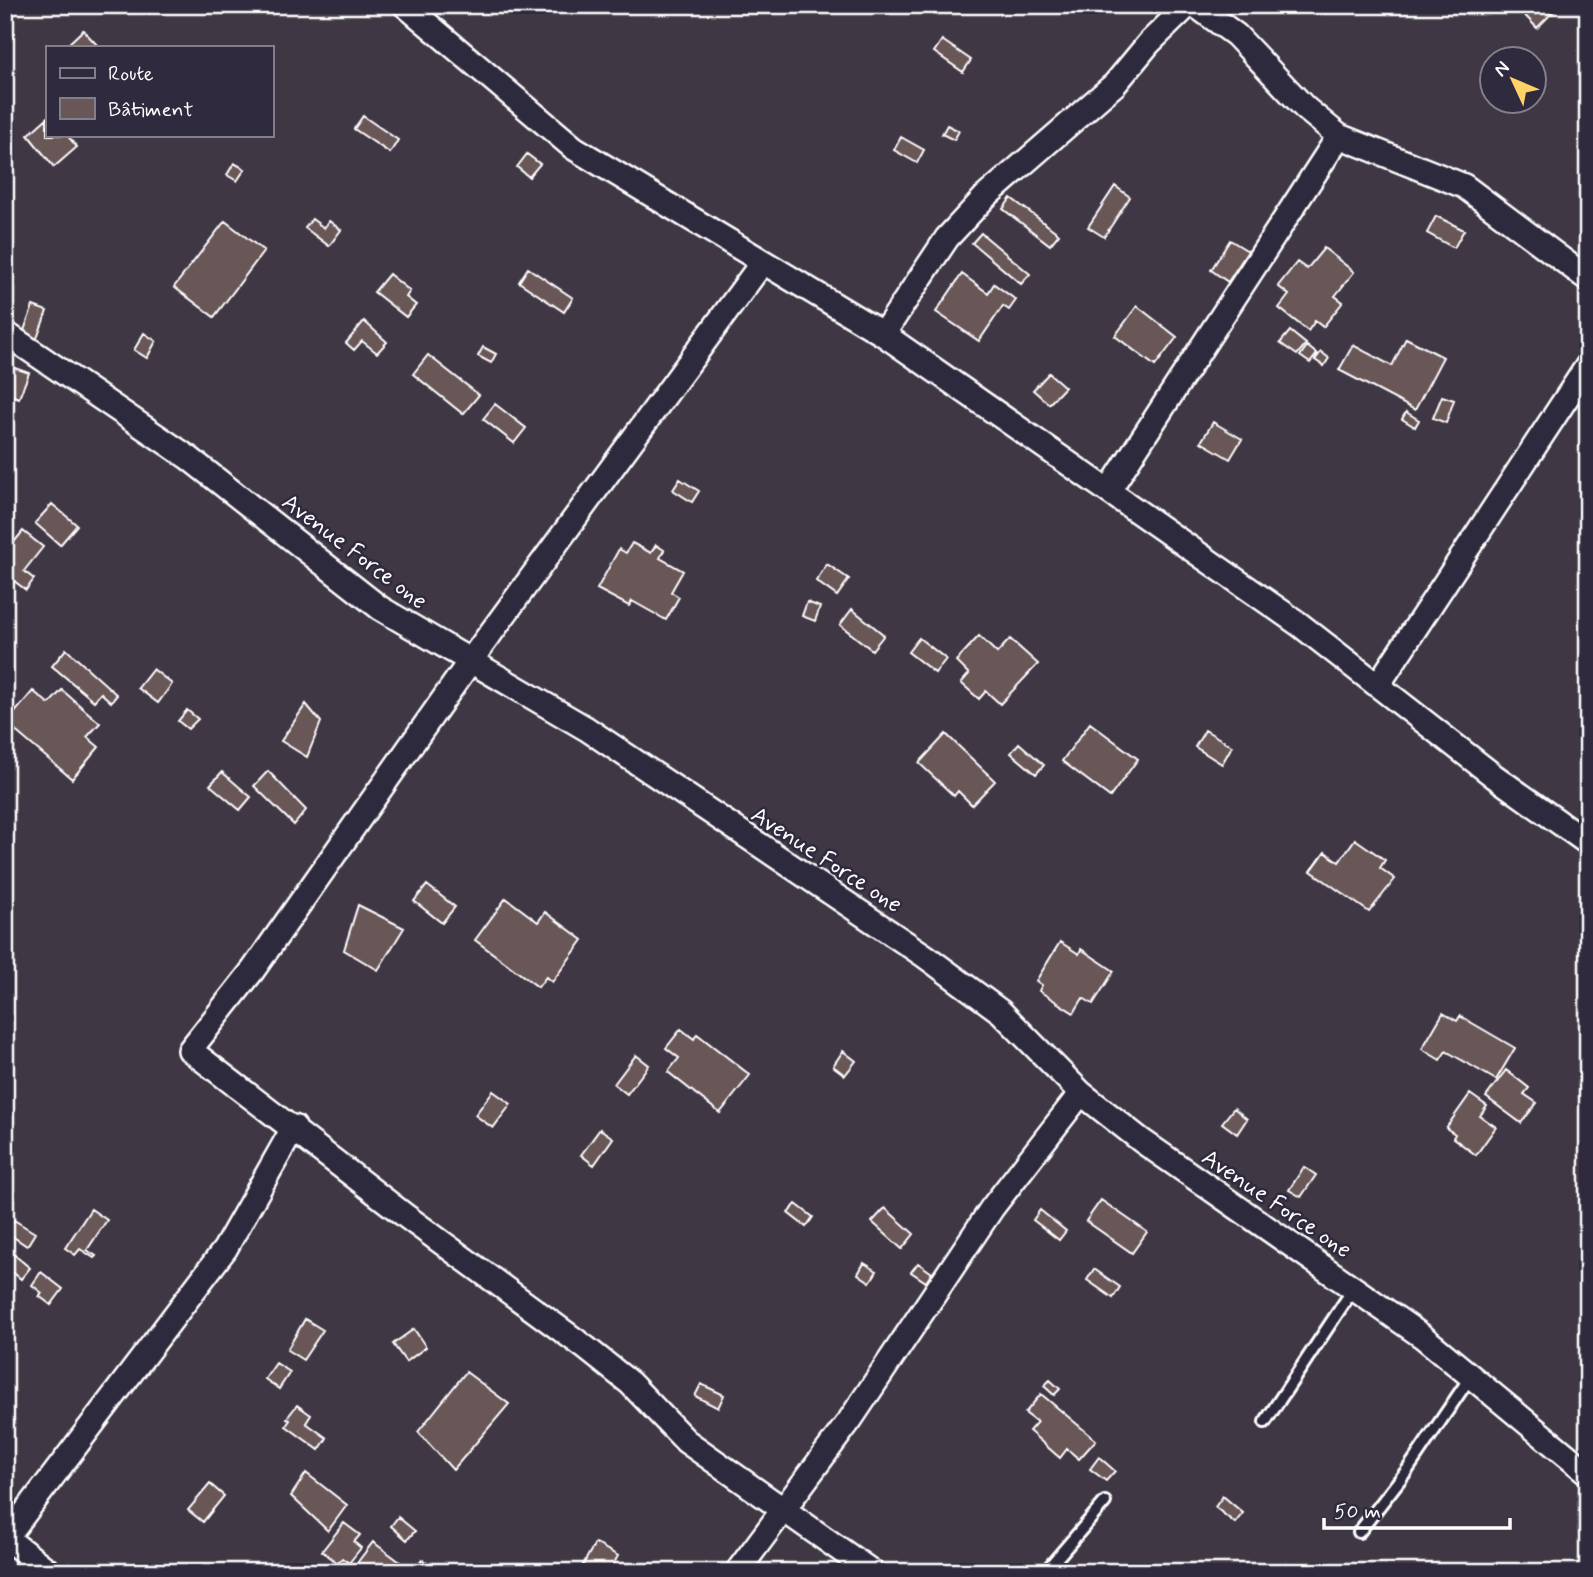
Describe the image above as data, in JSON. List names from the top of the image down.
{
  "streets": {
    "street": ["Avenue Force one"]
  },
  "legend": ["Route", "Bâtiment"],
  "scale_bar": "50 m",
  "north": "top left"
}
